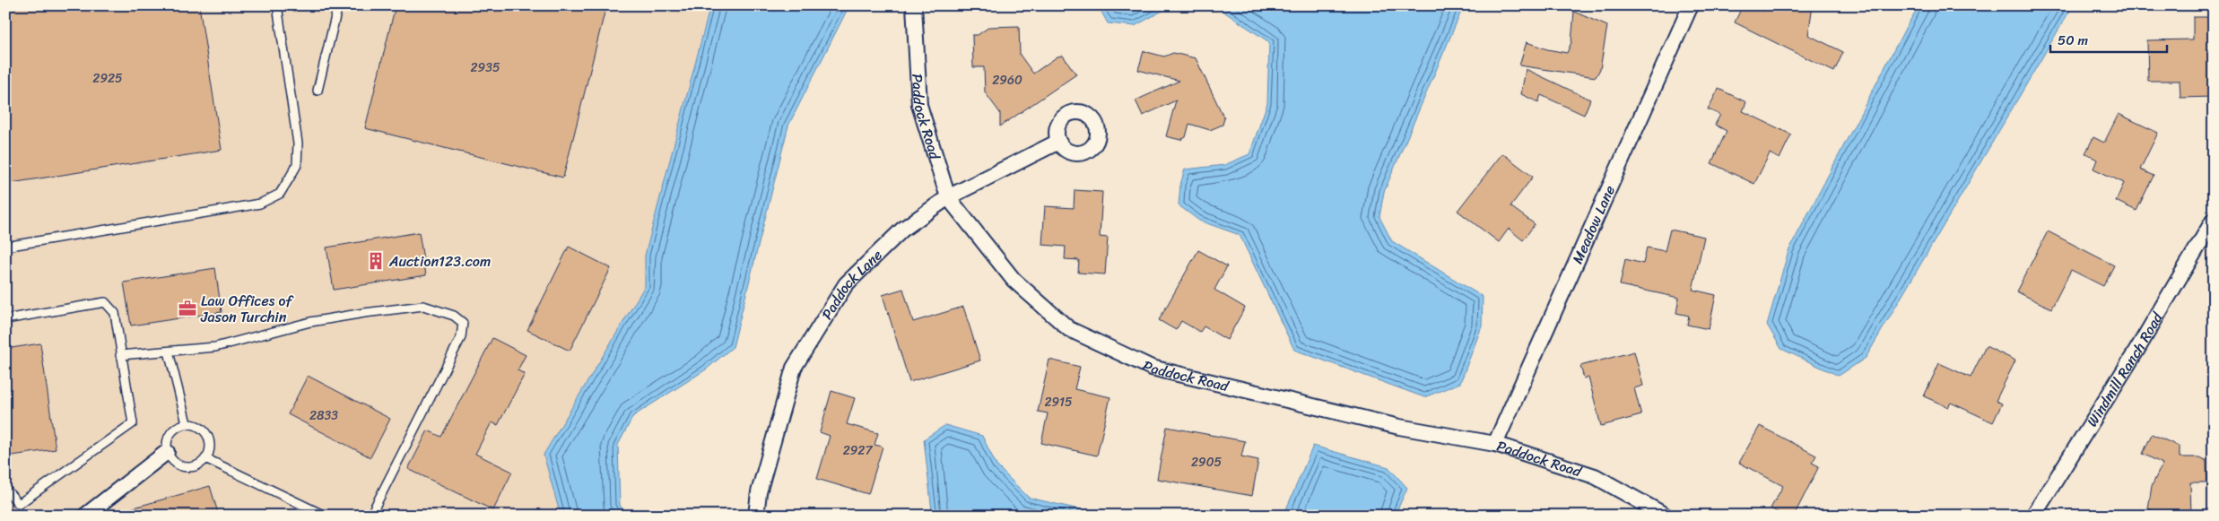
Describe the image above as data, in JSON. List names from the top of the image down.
{
  "streets": {
    "street": [
      "Paddock Road",
      "Meadow Lane",
      "Paddock Lane",
      "Windmill Ranch Road"
    ]
  },
  "crossings": [
    ["Paddock Road", "Meadow Lane"],
    ["Paddock Road", "Paddock Lane"]
  ],
  "places": {
    "building": ["Auction123.com"],
    "office": ["Law Offices of Jason Turchin"]
  },
  "house_numbers": [
    "2935",
    "2925",
    "2960",
    "2915",
    "2833",
    "2927",
    "2905"
  ],
  "scale_bar": "50 m"
}
